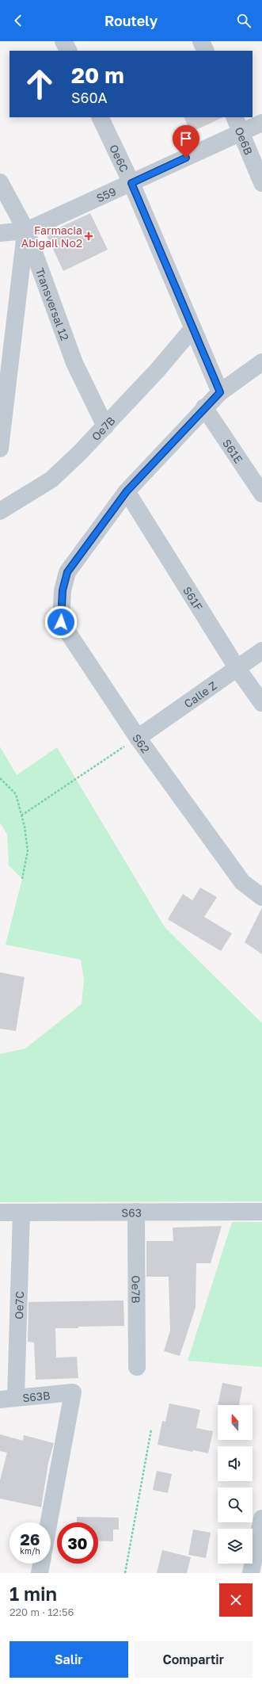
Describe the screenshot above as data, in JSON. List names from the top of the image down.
{
  "streets": {
    "street": [
      "Oe6B",
      "Oe6C",
      "S59",
      "Transversal 12",
      "Oe7B",
      "S61E",
      "S61F",
      "Calle Z",
      "S62",
      "S63",
      "Oe7C",
      "S63B"
    ]
  },
  "crossings": [
    ["Oe6B", "S59"],
    ["Oe6C", "S59"],
    ["Oe6C", "Oe7B"],
    ["S59", "Transversal 12"],
    ["Transversal 12", "Oe7B"],
    ["Oe7B", "S63"],
    ["S61F", "Calle Z"],
    ["S61F", "S62"],
    ["Calle Z", "S62"],
    ["S63", "Oe7C"],
    ["Oe7C", "S63B"]
  ],
  "places": {
    "health": ["Farmacia Abigail No2"]
  },
  "north": "top",
  "page": {
    "header": "Routely",
    "turn": ["20 m", "S60A"],
    "speed": "26 km/h",
    "limit": "30",
    "heading": ["1 min", "220 m · 12:56"],
    "buttons": ["Salir", "Compartir"]
  }
}
